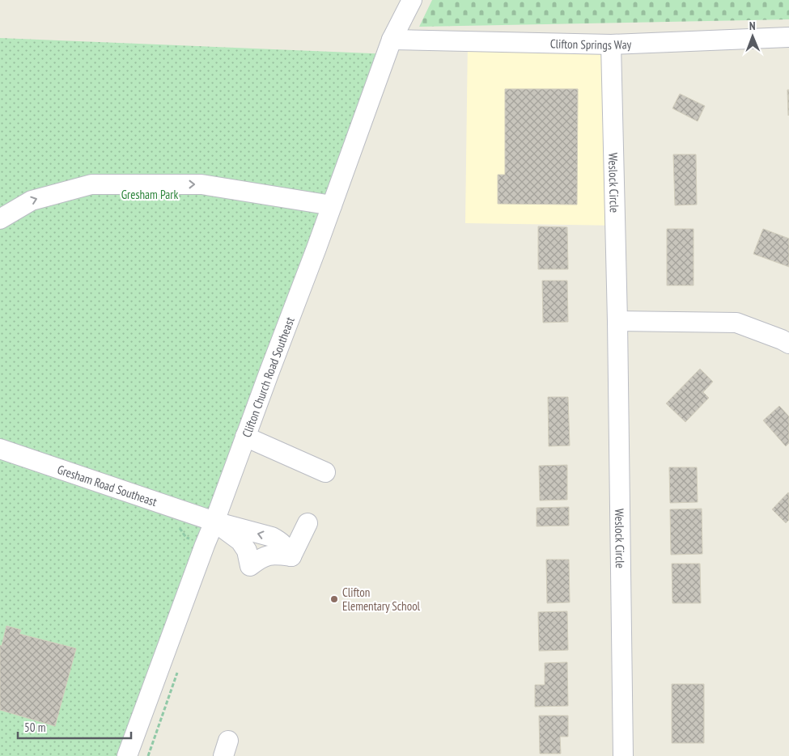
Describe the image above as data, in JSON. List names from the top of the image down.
{
  "streets": {
    "street": [
      "Clifton Springs Way",
      "Weslock Circle",
      "Clifton Church Road Southeast",
      "Gresham Road Southeast"
    ]
  },
  "crossings": [
    ["Clifton Springs Way", "Weslock Circle"],
    ["Clifton Springs Way", "Clifton Church Road Southeast"],
    ["Clifton Church Road Southeast", "Gresham Road Southeast"]
  ],
  "parks": ["Gresham Park"],
  "places": ["Clifton Elementary School"],
  "scale_bar": "50 m",
  "north": "top"
}
